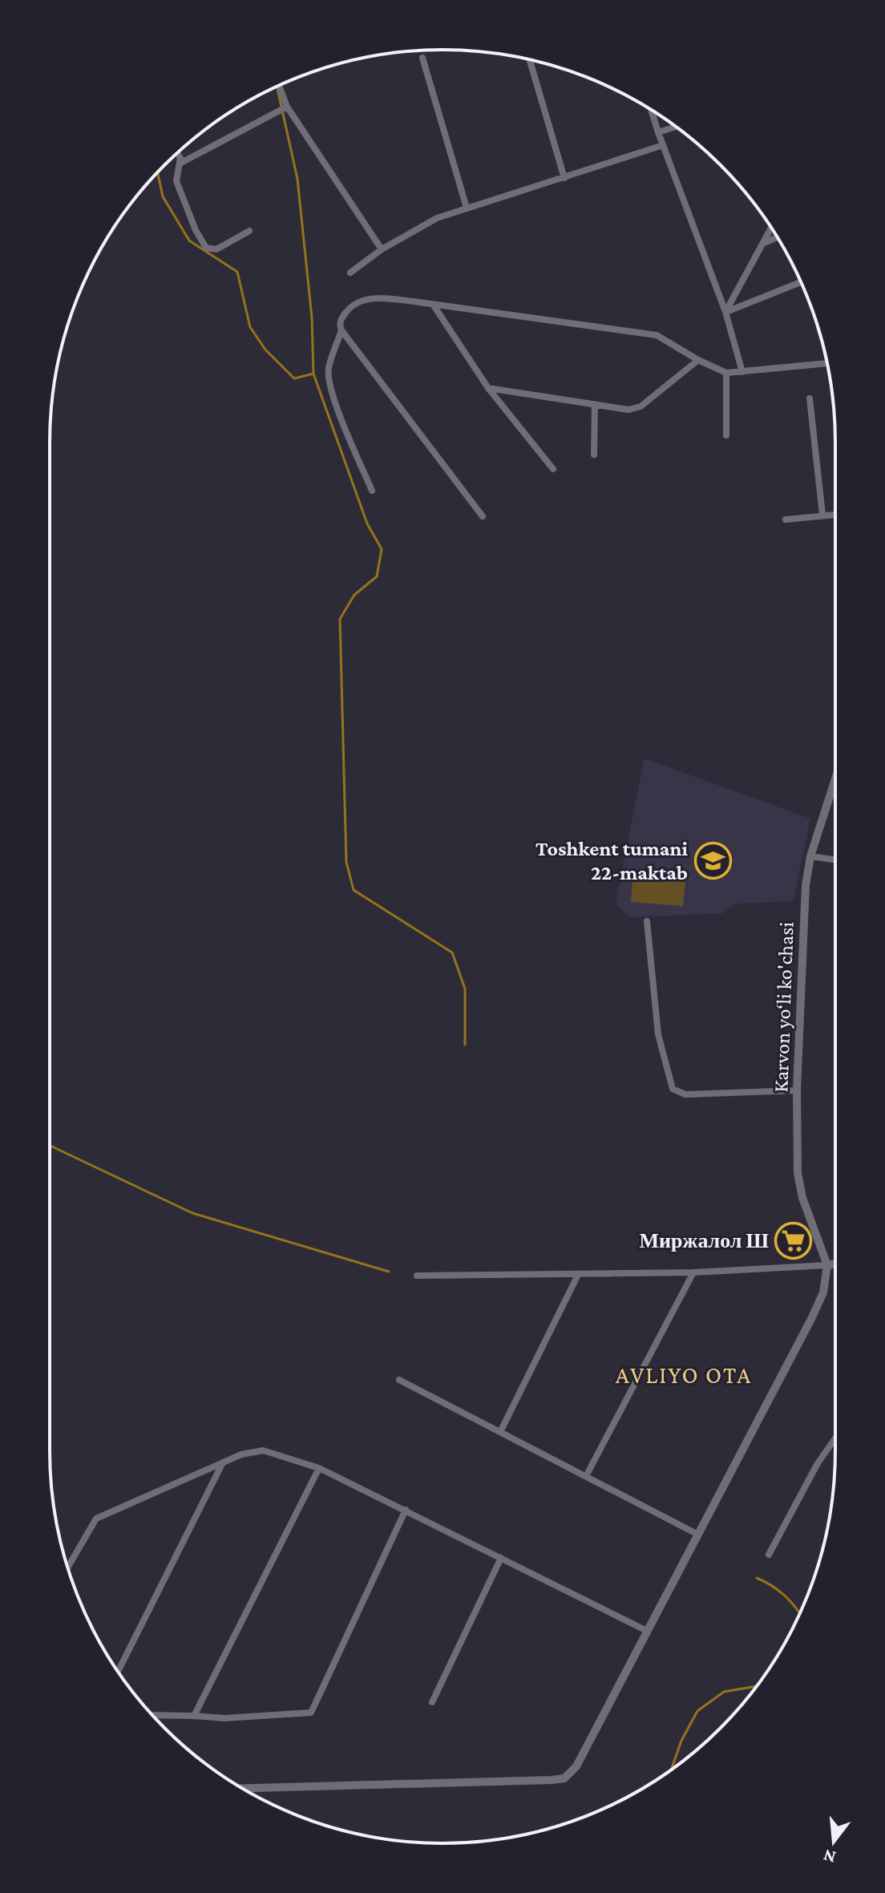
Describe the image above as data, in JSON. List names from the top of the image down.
{
  "streets": {
    "street": ["Karvon yo‘li ko'chasi"]
  },
  "districts": ["AVLIYO OTA"],
  "places": {
    "school or university": ["Toshkent tumani 22-maktab"],
    "supermarket": ["Миржалол Ш"]
  },
  "north": "bottom"
}
